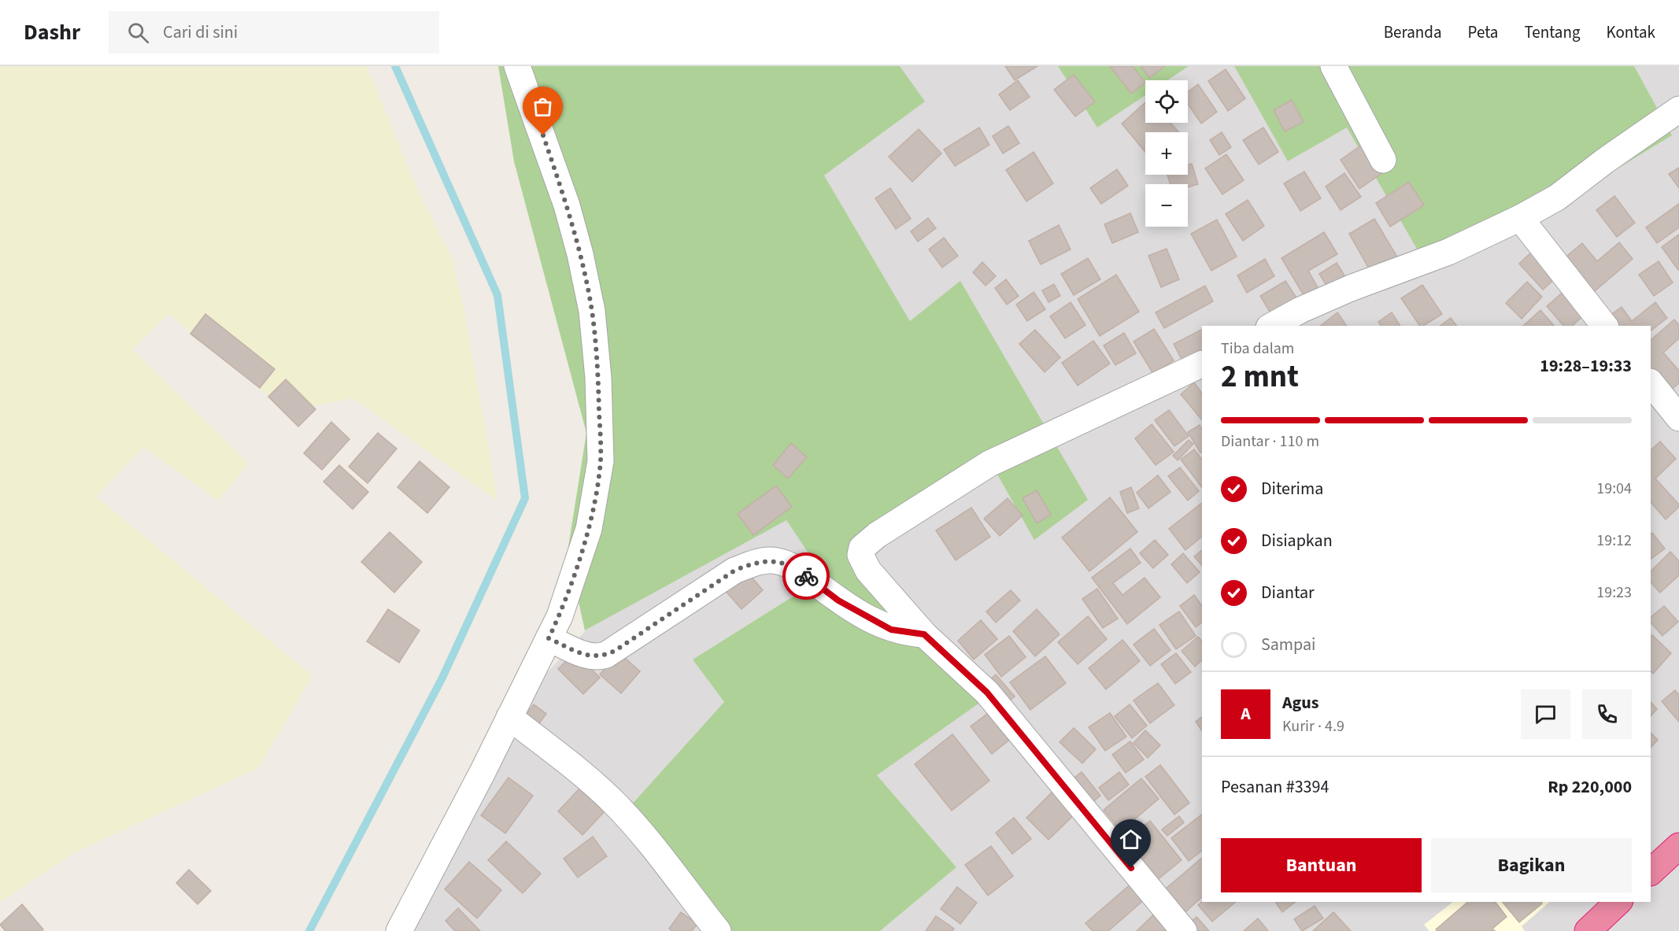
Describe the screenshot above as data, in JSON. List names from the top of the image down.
{
  "page": {
    "header": "Dashr",
    "search": "Cari di sini",
    "nav": [
      "Beranda",
      "Peta",
      "Tentang",
      "Kontak"
    ],
    "map_buttons": ["+", "−"],
    "heading": ["2 mnt", "Tiba dalam", "19:28–19:33"],
    "panel": [
      "Agus",
      "Kurir · 4.9",
      "Pesanan #3394",
      "Rp 220,000"
    ],
    "bar": "Diantar · 110 m",
    "list": [
      ["Diterima", "19:04"],
      ["Disiapkan", "19:12"],
      ["Diantar", "19:23"],
      "Sampai"
    ],
    "round": "A",
    "buttons": ["Bantuan", "Bagikan"]
  }
}
